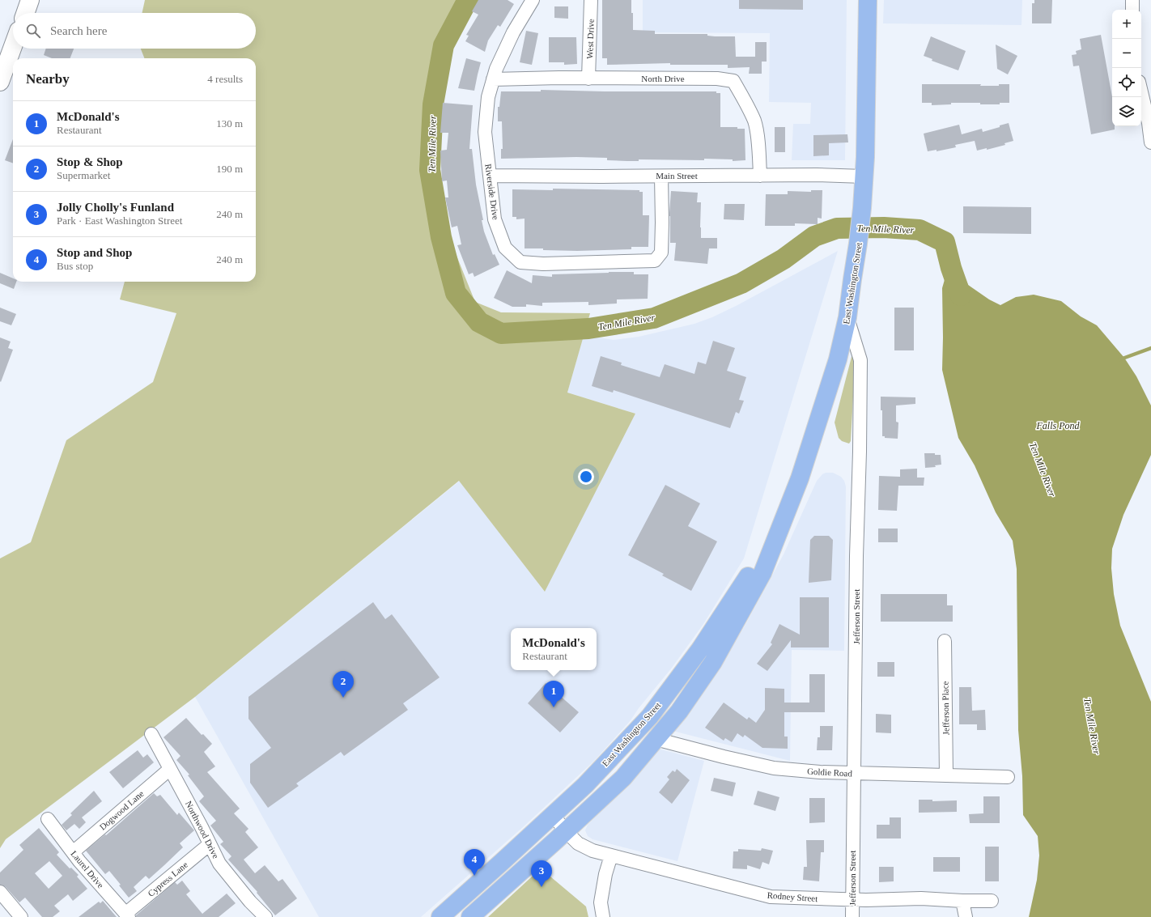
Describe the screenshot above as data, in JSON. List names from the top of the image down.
{
  "streets": {
    "main road": ["East Washington Street"],
    "street": [
      "West Drive",
      "North Drive",
      "Main Street",
      "Riverside Drive",
      "Jefferson Street",
      "Jefferson Place",
      "Goldie Road",
      "Dogwood Lane",
      "Northwood Drive",
      "Laurel Drive",
      "Cypress Lane",
      "Rodney Street"
    ]
  },
  "crossings": [
    ["West Drive", "North Drive"],
    ["North Drive", "Main Street"],
    ["North Drive", "Riverside Drive"],
    ["Main Street", "Riverside Drive"],
    ["Main Street", "East Washington Street"],
    ["East Washington Street", "Jefferson Street"],
    ["East Washington Street", "Goldie Road"],
    ["East Washington Street", "Rodney Street"],
    ["Jefferson Street", "Goldie Road"],
    ["Jefferson Street", "Rodney Street"],
    ["Jefferson Place", "Goldie Road"],
    ["Dogwood Lane", "Northwood Drive"],
    ["Dogwood Lane", "Laurel Drive"],
    ["Northwood Drive", "Cypress Lane"],
    ["Laurel Drive", "Cypress Lane"]
  ],
  "water": ["Ten Mile River", "Falls Pond"],
  "page": {
    "map_buttons": ["+", "−"],
    "search": "Search here",
    "heading": ["Nearby", "4 results"],
    "list": [
      {
        "mark": "1",
        "name": "McDonald's",
        "note": "Restaurant",
        "value": "130 m"
      },
      {
        "mark": "2",
        "name": "Stop & Shop",
        "note": "Supermarket",
        "value": "190 m"
      },
      {
        "mark": "3",
        "name": "Jolly Cholly's Funland",
        "note": "Park · East Washington Street",
        "value": "240 m"
      },
      {
        "mark": "4",
        "name": "Stop and Shop",
        "note": "Bus stop",
        "value": "240 m"
      }
    ],
    "popup": ["McDonald's", "Restaurant"],
    "pins": [
      "2",
      "1",
      "4",
      "3"
    ]
  }
}
